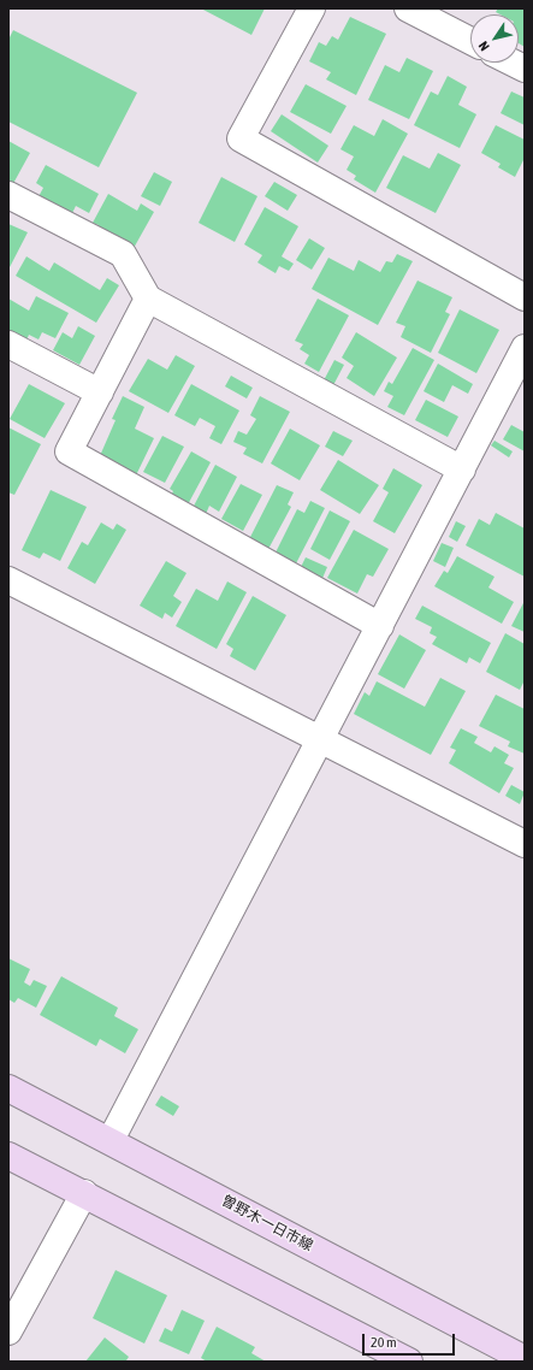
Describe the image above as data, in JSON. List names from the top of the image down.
{
  "streets": {
    "main road": ["曽野木一日市線"]
  },
  "scale_bar": "20 m",
  "north": "bottom left"
}
